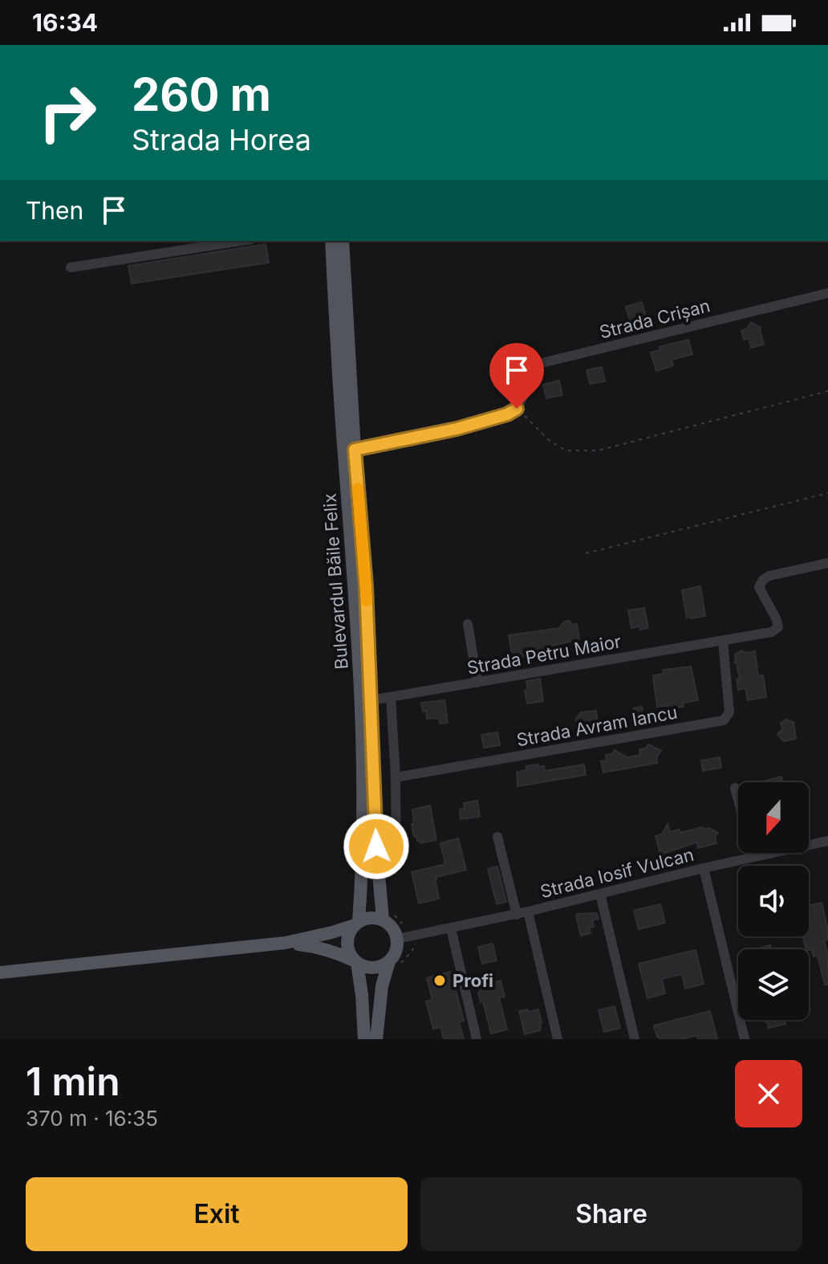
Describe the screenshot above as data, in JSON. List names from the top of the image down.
{
  "streets": {
    "main road": ["Bulevardul Băile Felix"],
    "street": [
      "Strada Crișan",
      "Strada Petru Maior",
      "Strada Avram Iancu",
      "Strada Iosif Vulcan"
    ]
  },
  "crossings": [
    ["Bulevardul Băile Felix", "Strada Petru Maior"],
    ["Bulevardul Băile Felix", "Strada Iosif Vulcan"],
    ["Strada Petru Maior", "Strada Avram Iancu"]
  ],
  "places": ["Profi"],
  "north": "bottom",
  "page": {
    "status": "16:34",
    "turn": ["260 m", "Strada Horea"],
    "then": "Then",
    "heading": ["1 min", "370 m · 16:35"],
    "buttons": ["Exit", "Share"]
  }
}
